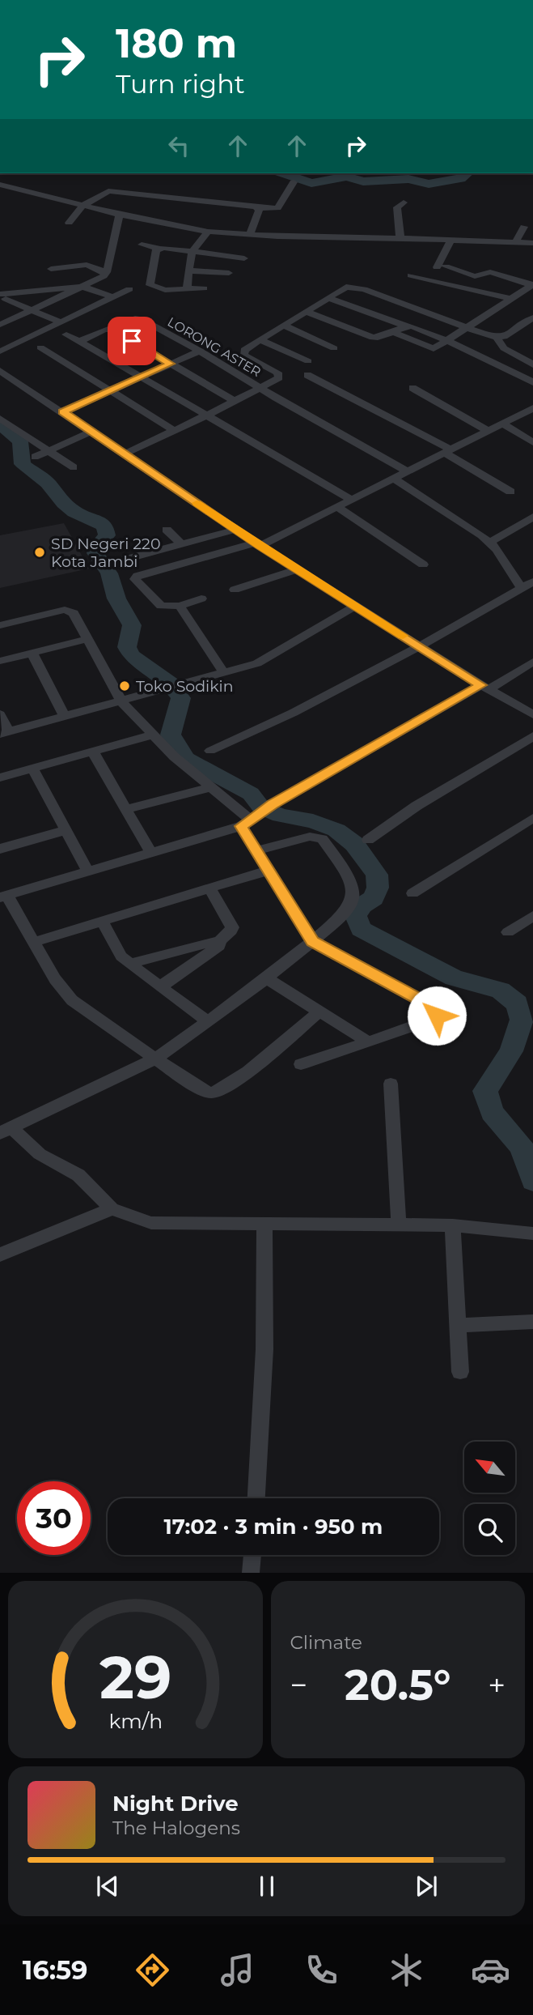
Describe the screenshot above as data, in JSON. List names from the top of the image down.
{
  "streets": {
    "street": ["LORONG ASTER"]
  },
  "places": ["SD Negeri 220 Kota Jambi", "Toko Sodikin"],
  "north": "top left",
  "page": {
    "turn": ["180 m", "Turn right"],
    "limit": "30",
    "trip": "17:02 · 3 min · 950 m",
    "tile": "Climate",
    "heat": ["−", "20.5°", "+"],
    "song": ["Night Drive", "The Halogens"],
    "tabs": "16:59",
    "gauge": ["29", "km/h"]
  }
}
